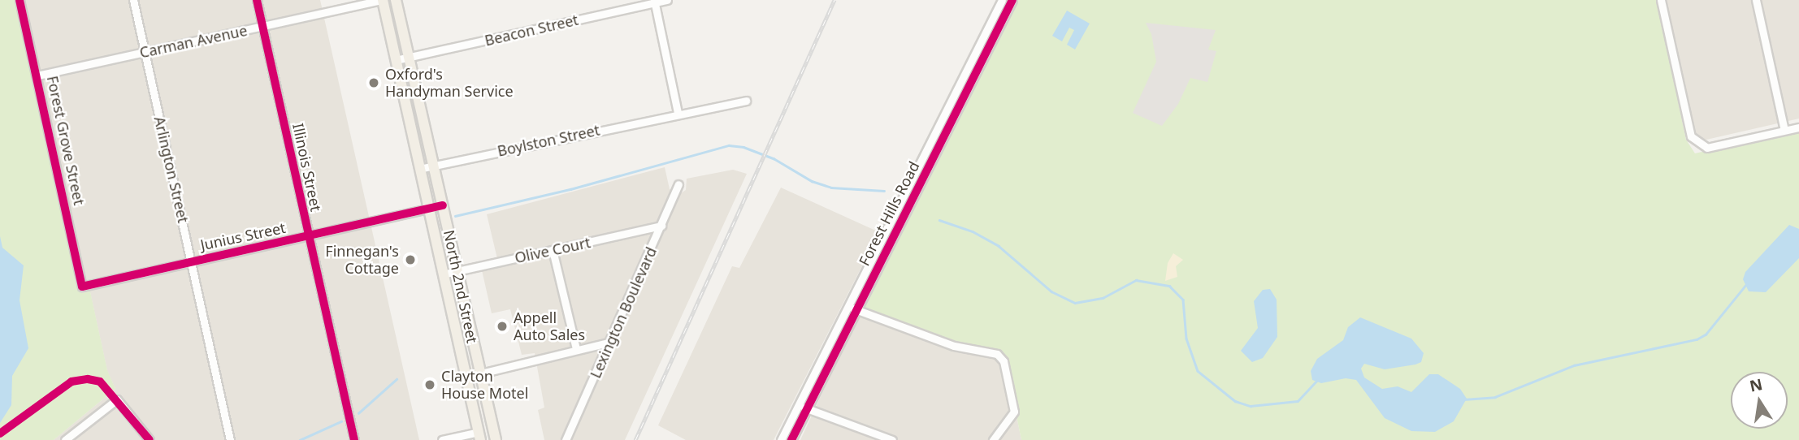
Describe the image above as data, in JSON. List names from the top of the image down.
{
  "streets": {
    "main road": ["North 2nd Street"],
    "street": [
      "Beacon Street",
      "Carman Avenue",
      "Forest Grove Street",
      "Boylston Street",
      "Illinois Street",
      "Arlington Street",
      "Forest Hills Road",
      "Junius Street",
      "Olive Court",
      "Lexington Boulevard"
    ]
  },
  "crossings": [
    ["Beacon Street", "North 2nd Street"],
    ["Carman Avenue", "Forest Grove Street"],
    ["Carman Avenue", "Illinois Street"],
    ["Carman Avenue", "Arlington Street"],
    ["Carman Avenue", "North 2nd Street"],
    ["Forest Grove Street", "Junius Street"],
    ["Boylston Street", "North 2nd Street"],
    ["Illinois Street", "Junius Street"],
    ["Arlington Street", "Junius Street"],
    ["Junius Street", "North 2nd Street"],
    ["Olive Court", "North 2nd Street"],
    ["Olive Court", "Lexington Boulevard"]
  ],
  "places": [
    "Oxford's Handyman Service",
    "Finnegan's Cottage",
    "Appell Auto Sales",
    "Clayton House Motel"
  ],
  "north": "top"
}
